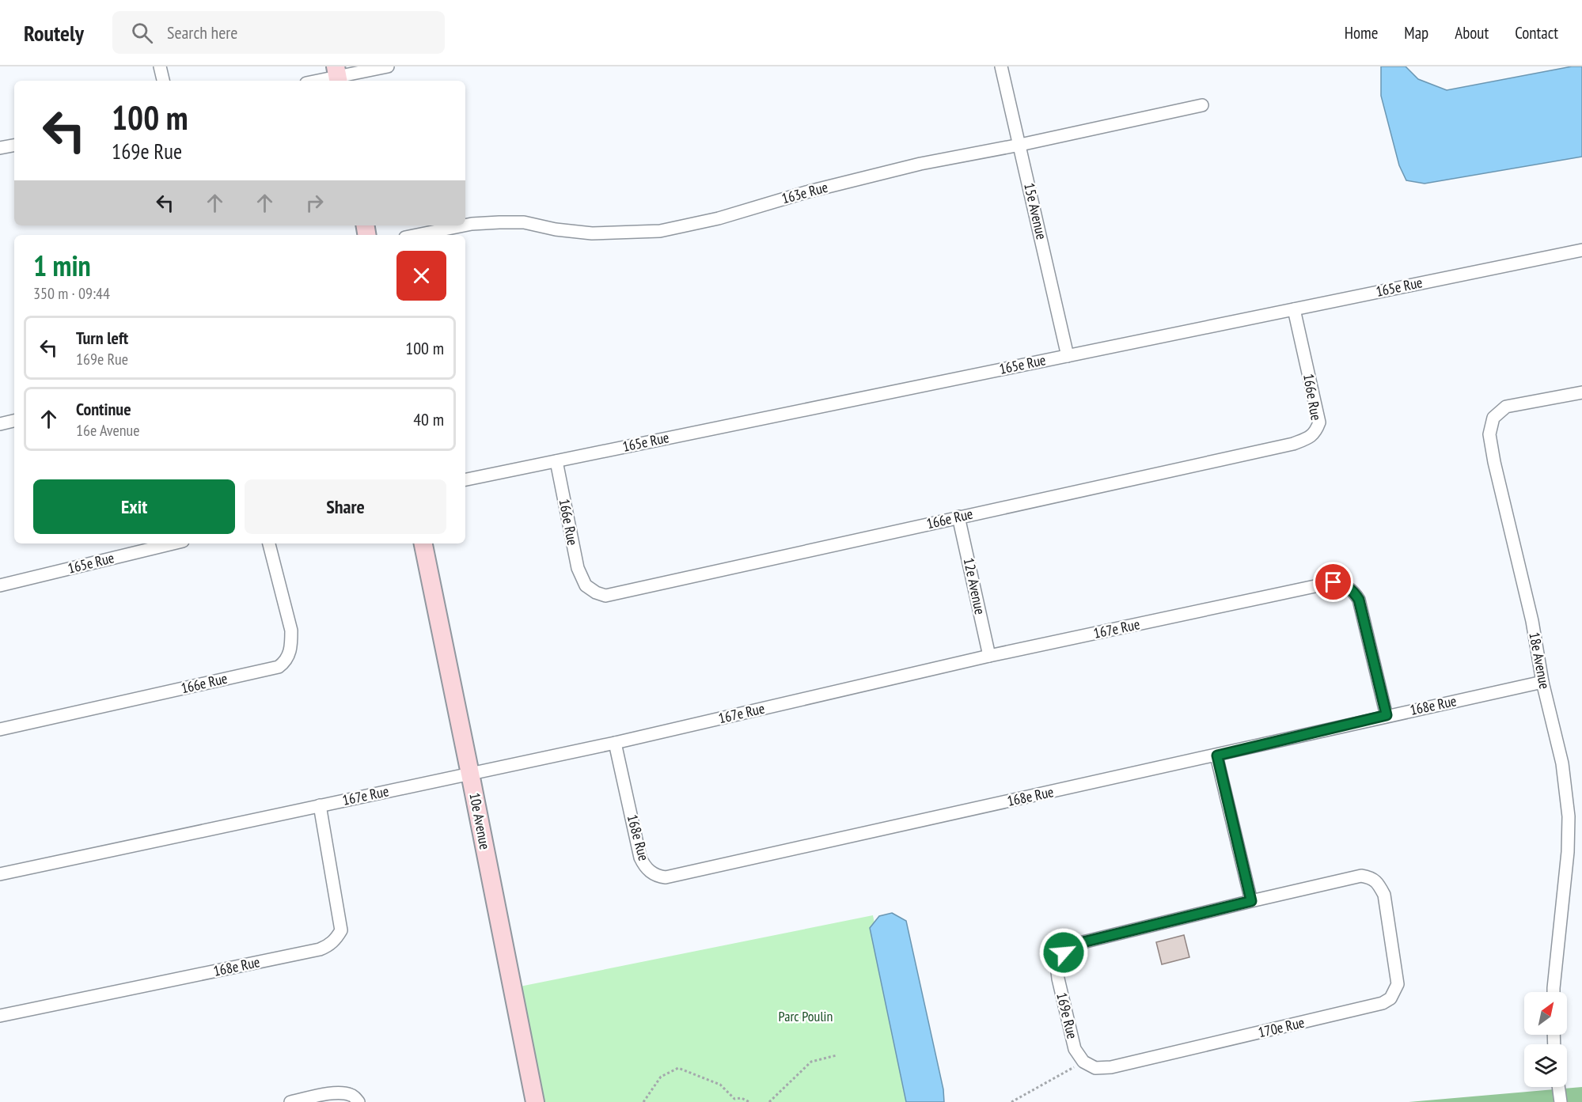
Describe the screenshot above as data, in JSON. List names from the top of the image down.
{
  "streets": {
    "street": [
      "163e Rue",
      "15e Avenue",
      "165e Rue",
      "166e Rue",
      "12e Avenue",
      "167e Rue",
      "18e Avenue",
      "168e Rue",
      "10e Avenue",
      "169e Rue",
      "170e Rue"
    ]
  },
  "crossings": [
    ["163e Rue", "15e Avenue"],
    ["15e Avenue", "165e Rue"],
    ["165e Rue", "166e Rue"],
    ["166e Rue", "12e Avenue"],
    ["12e Avenue", "167e Rue"],
    ["167e Rue", "168e Rue"],
    ["167e Rue", "10e Avenue"],
    ["18e Avenue", "168e Rue"],
    ["169e Rue", "170e Rue"]
  ],
  "parks": ["Parc Poulin"],
  "north": "top right",
  "page": {
    "header": "Routely",
    "search": "Search here",
    "nav": [
      "Home",
      "Map",
      "About",
      "Contact"
    ],
    "turn": ["100 m", "169e Rue"],
    "heading": ["1 min", "350 m · 09:44"],
    "list": [
      {
        "name": "Turn left",
        "note": "169e Rue",
        "value": "100 m"
      },
      {
        "name": "Continue",
        "note": "16e Avenue",
        "value": "40 m"
      }
    ],
    "buttons": ["Exit", "Share"]
  }
}
